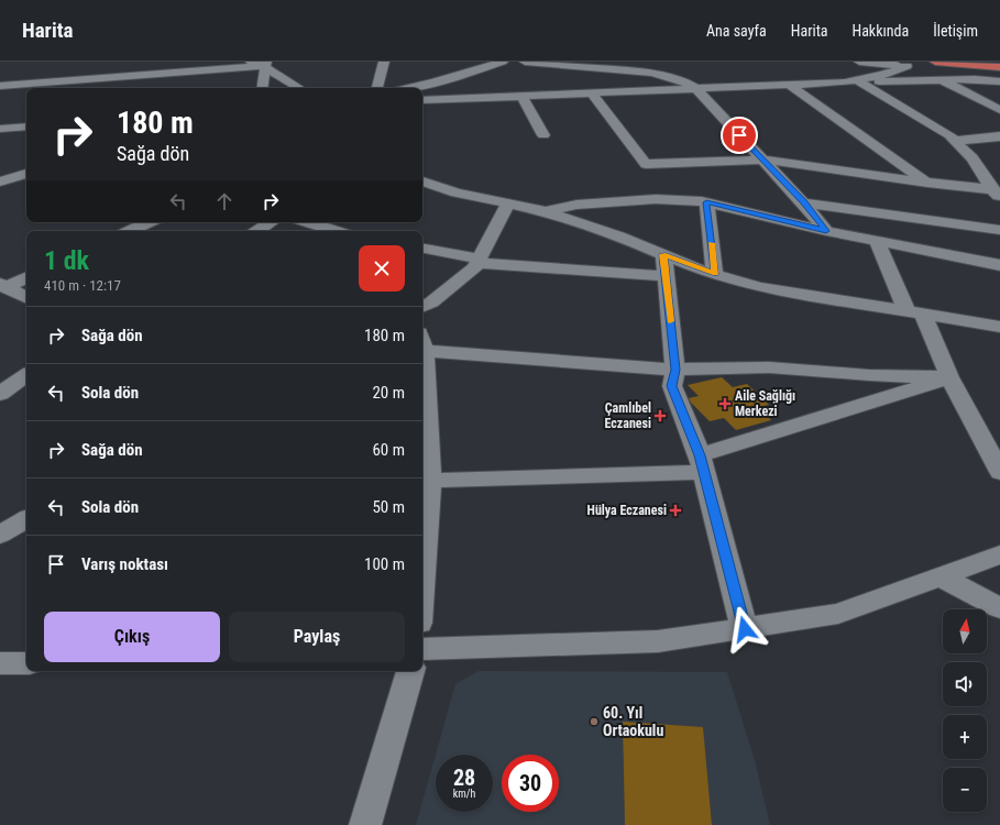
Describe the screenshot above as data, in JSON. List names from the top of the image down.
{
  "places": {
    "health": ["Aile Sağlığı Merkezi", "Çamlıbel Eczanesi", "Hülya Eczanesi"],
    "other": ["60. Yıl Ortaokulu"]
  },
  "north": "top",
  "page": {
    "header": "Harita",
    "nav": [
      "Ana sayfa",
      "Harita",
      "Hakkında",
      "İletişim"
    ],
    "turn": ["180 m", "Sağa dön"],
    "heading": ["1 dk", "410 m · 12:17"],
    "list": [
      {
        "name": "Sağa dön",
        "value": "180 m"
      },
      {
        "name": "Sola dön",
        "value": "20 m"
      },
      {
        "name": "Sağa dön",
        "value": "60 m"
      },
      {
        "name": "Sola dön",
        "value": "50 m"
      },
      {
        "name": "Varış noktası",
        "value": "100 m"
      }
    ],
    "buttons": ["Çıkış", "Paylaş"],
    "map_buttons": ["+", "−"],
    "speed": "28 km/h",
    "limit": "30"
  }
}
